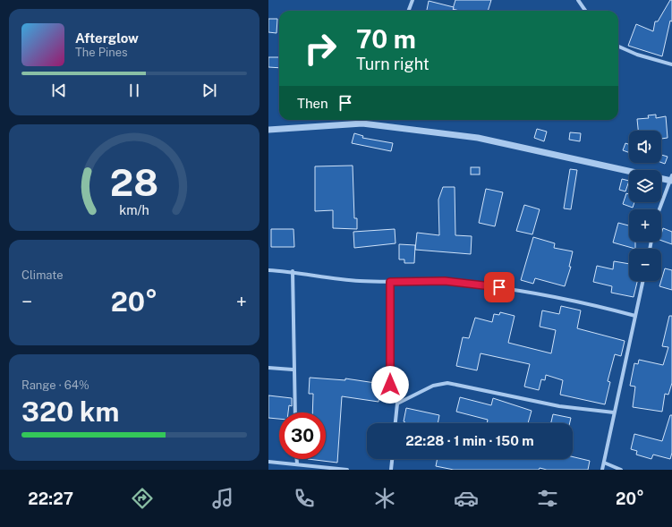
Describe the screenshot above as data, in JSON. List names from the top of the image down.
{
  "page": {
    "turn": ["70 m", "Turn right"],
    "song": ["Afterglow", "The Pines"],
    "then": "Then",
    "map_buttons": ["+", "−"],
    "tile": [
      "Climate",
      ["Range · 64%", "320 km"]
    ],
    "heat": ["−", "20°", "+"],
    "limit": "30",
    "trip": "22:28 · 1 min · 150 m",
    "tabs": ["22:27", "20°"],
    "gauge": ["28", "km/h"]
  }
}
